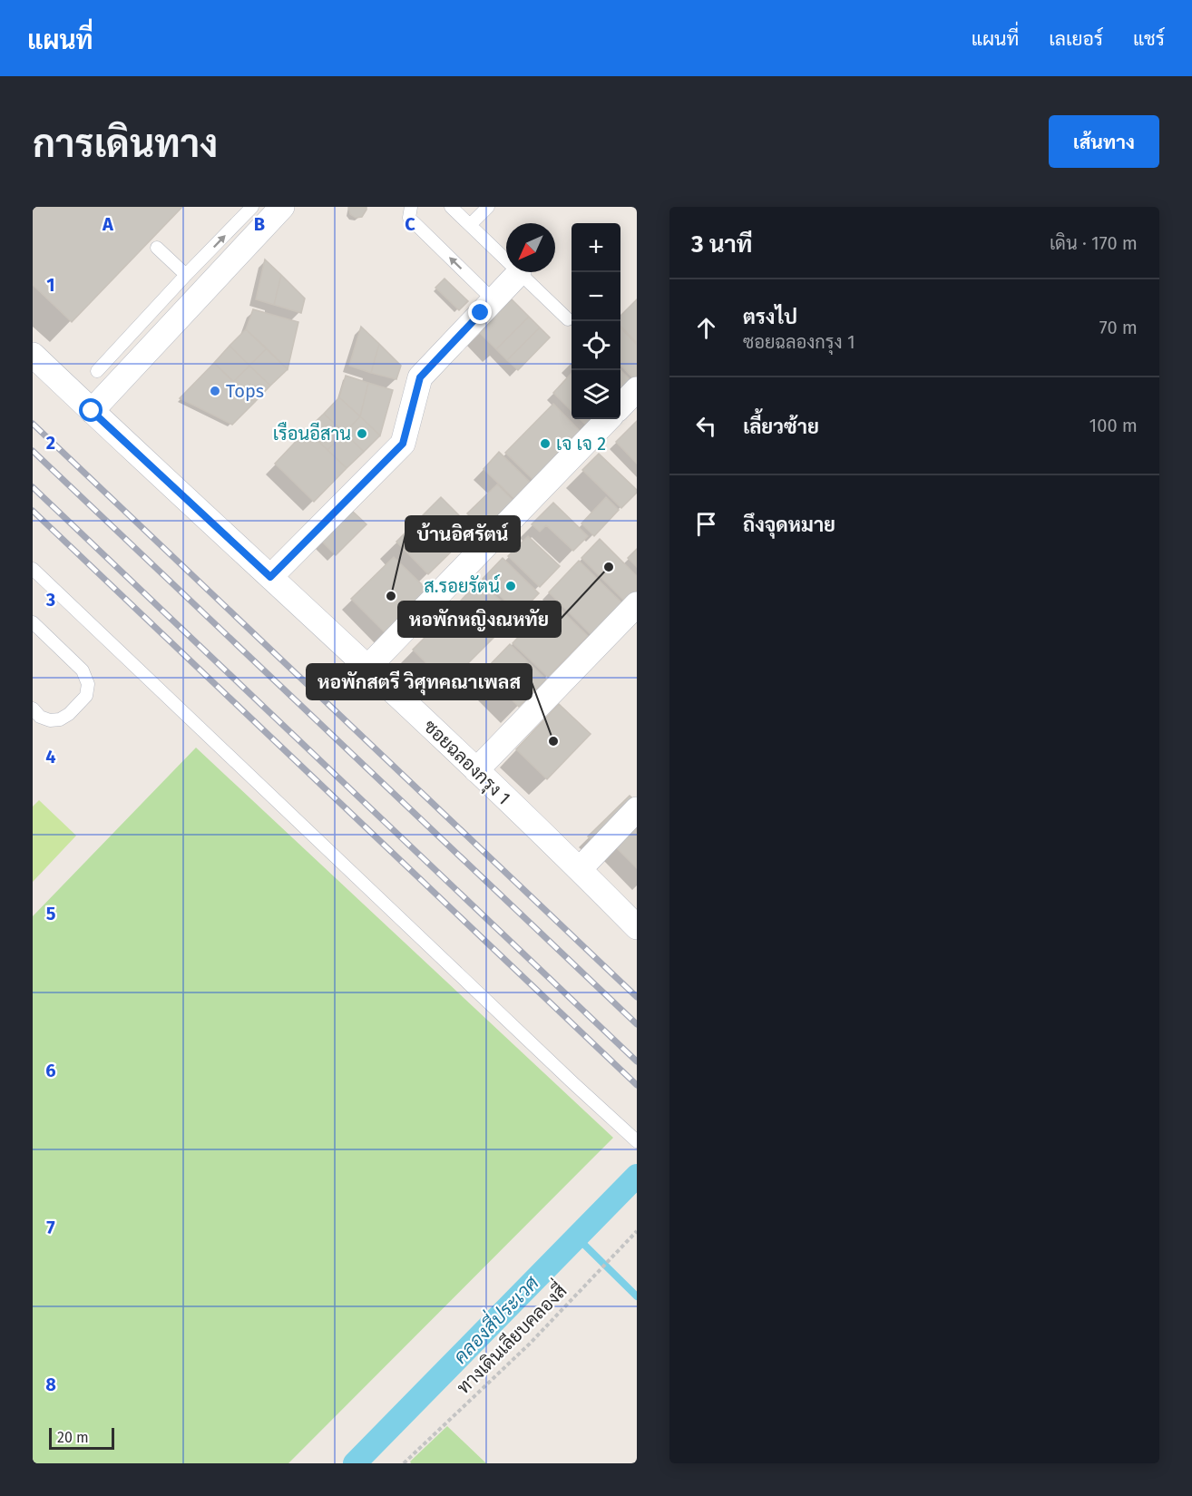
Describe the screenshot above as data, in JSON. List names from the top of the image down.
{
  "streets": {
    "street": ["ซอยฉลองกรุง 1"],
    "path": ["ทางเดินเลียบคลองสี่"]
  },
  "water": ["คลองสี่ประเวศ"],
  "places": [
    "Tops",
    "เรือนอีสาน",
    "เจ เจ 2",
    "หอพักหญิงณหทัย",
    "ส.รอยรัตน์",
    "บ้านอิศรัตน์",
    "หอพักสตรี วิศุทคณาเพลส"
  ],
  "scale_bar": "20 m",
  "north": "bottom left",
  "page": {
    "header": "แผนที่",
    "nav": ["แผนที่", "เลเยอร์", "แชร์"],
    "buttons": "เส้นทาง",
    "title": "การเดินทาง",
    "heading": ["3 นาที", "เดิน · 170 m"],
    "map_buttons": ["+", "−"],
    "list": [
      ["ตรงไป", "ซอยฉลองกรุง 1", "70 m"],
      ["เลี้ยวซ้าย", "100 m"],
      "ถึงจุดหมาย"
    ],
    "scale": "20 m"
  },
  "grid": {
    "columns": ["A", "B", "C"],
    "rows": [
      "1",
      "2",
      "3",
      "4",
      "5",
      "6",
      "7",
      "8"
    ]
  }
}
